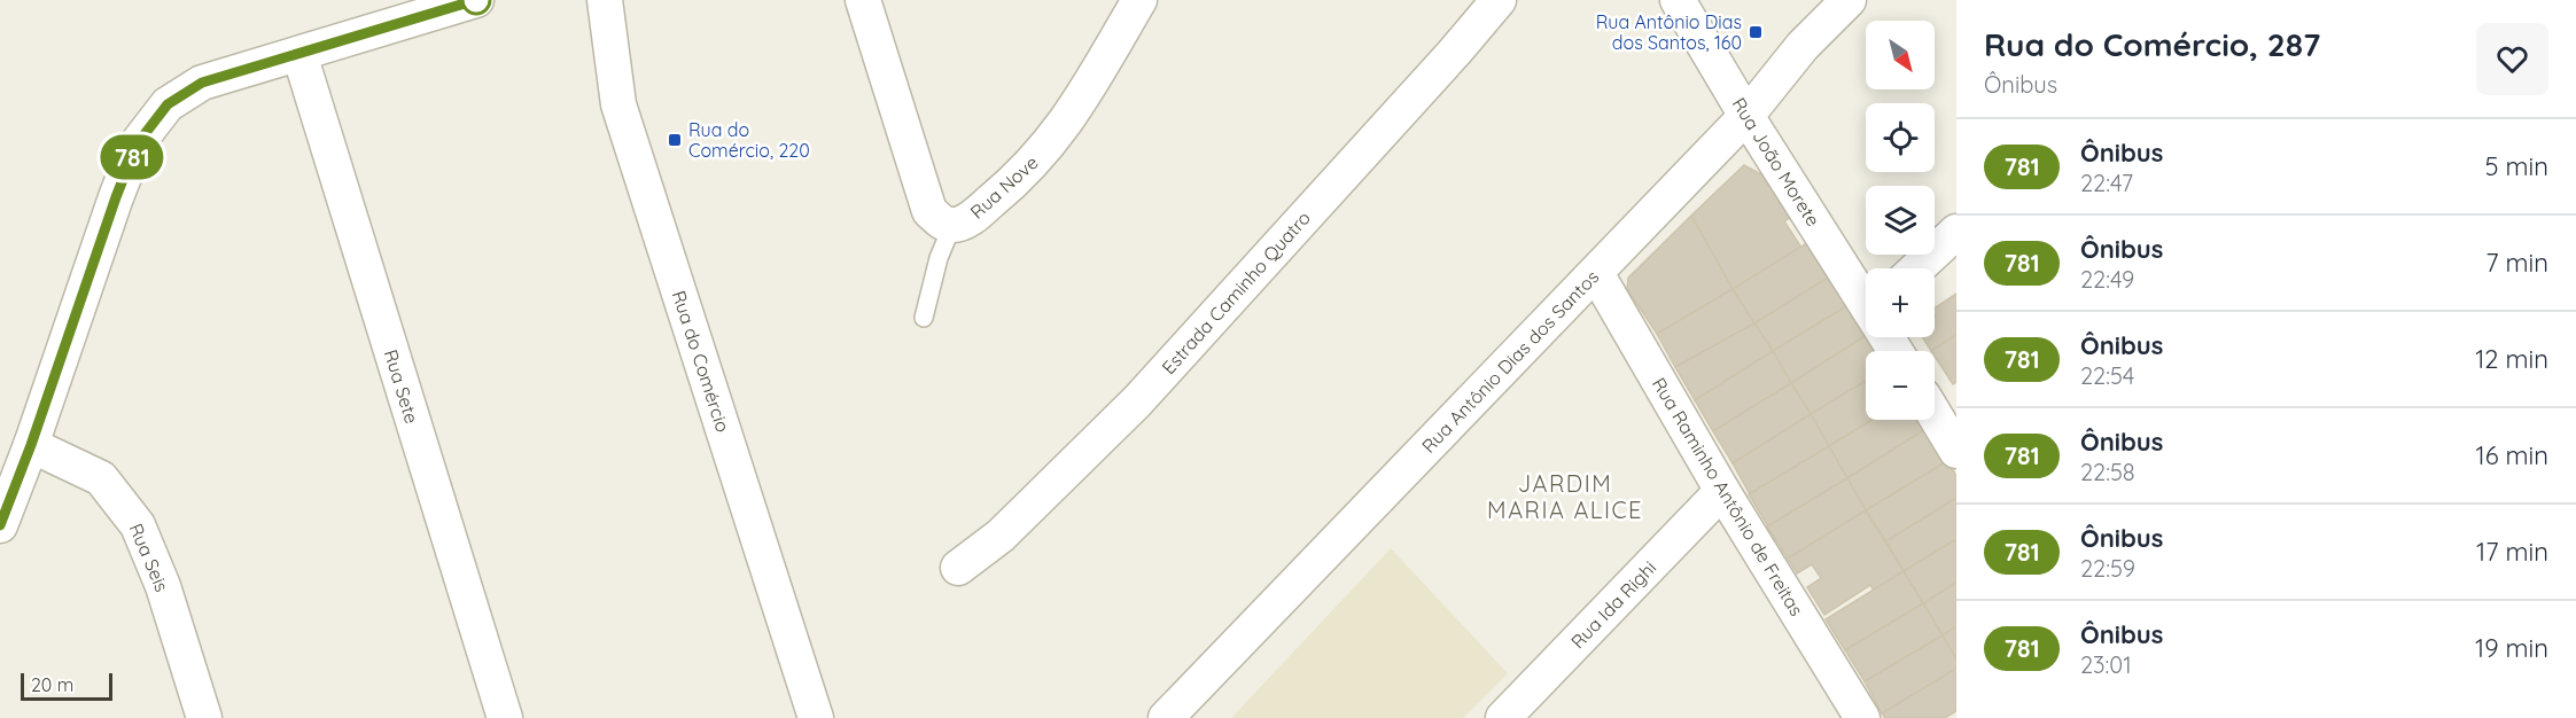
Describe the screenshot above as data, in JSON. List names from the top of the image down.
{
  "streets": {
    "street": [
      "Rua João Morete",
      "Rua Nove",
      "Estrada Caminho Quatro",
      "Rua do Comércio",
      "Rua Antônio Dias dos Santos",
      "Rua Sete",
      "Rua Raminho Antônio de Freitas",
      "Rua Seis",
      "Rua Ida Righi"
    ]
  },
  "crossings": [
    ["Rua João Morete", "Rua Antônio Dias dos Santos"],
    ["Rua Antônio Dias dos Santos", "Rua Raminho Antônio de Freitas"],
    ["Rua Raminho Antônio de Freitas", "Rua Ida Righi"]
  ],
  "districts": ["JARDIM MARIA ALICE"],
  "places": {
    "transit": ["Rua Antônio Dias dos Santos, 160", "Rua do Comércio, 220"]
  },
  "lines": ["bus line 781"],
  "scale_bar": "20 m",
  "north": "bottom right",
  "page": {
    "on_map": "781",
    "heading": ["Rua do Comércio, 287", "Ônibus"],
    "map_buttons": ["+", "−"],
    "list": [
      {
        "mark": "781",
        "name": "Ônibus",
        "note": "22:47",
        "value": "5 min"
      },
      {
        "mark": "781",
        "name": "Ônibus",
        "note": "22:49",
        "value": "7 min"
      },
      {
        "mark": "781",
        "name": "Ônibus",
        "note": "22:54",
        "value": "12 min"
      },
      {
        "mark": "781",
        "name": "Ônibus",
        "note": "22:58",
        "value": "16 min"
      },
      {
        "mark": "781",
        "name": "Ônibus",
        "note": "22:59",
        "value": "17 min"
      },
      {
        "mark": "781",
        "name": "Ônibus",
        "note": "23:01",
        "value": "19 min"
      }
    ],
    "scale": "20 m"
  }
}
